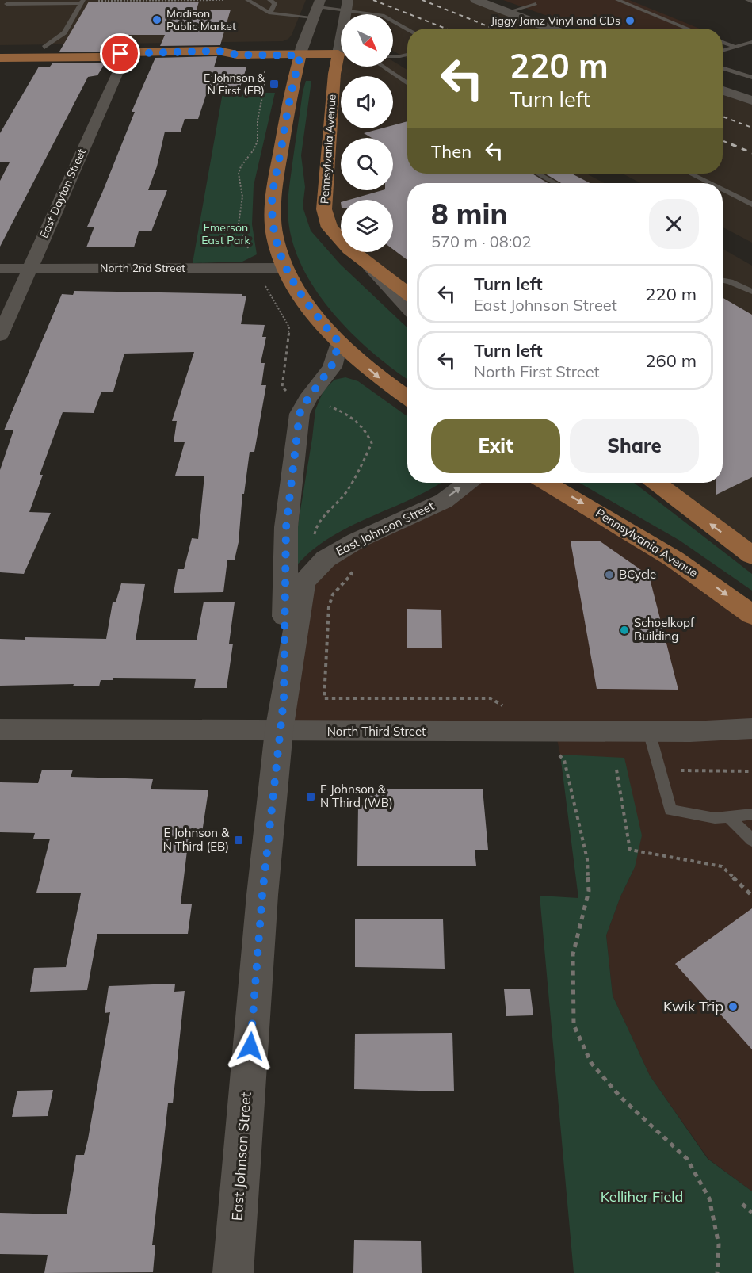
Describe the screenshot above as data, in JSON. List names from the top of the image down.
{
  "streets": {
    "main road": ["Pennsylvania Avenue"],
    "street": [
      "East Dayton Street",
      "North 2nd Street",
      "East Johnson Street",
      "North Third Street"
    ]
  },
  "crossings": [
    ["East Dayton Street", "North 2nd Street"],
    ["East Johnson Street", "North Third Street"]
  ],
  "parks": ["Emerson East Park", "Kelliher Field"],
  "places": {
    "other": [
      "Madison Public Market",
      "Jiggy Jamz Vinyl and CDs",
      "BCycle",
      "Schoelkopf Building",
      "Kwik Trip"
    ],
    "transit": ["E Johnson & N First (EB)", "E Johnson & N Third (WB)", "E Johnson & N Third (EB)"]
  },
  "north": "bottom right",
  "page": {
    "turn": ["220 m", "Turn left"],
    "then": "Then",
    "heading": ["8 min", "570 m · 08:02"],
    "list": [
      {
        "name": "Turn left",
        "note": "East Johnson Street",
        "value": "220 m"
      },
      {
        "name": "Turn left",
        "note": "North First Street",
        "value": "260 m"
      }
    ],
    "buttons": ["Exit", "Share"]
  }
}
